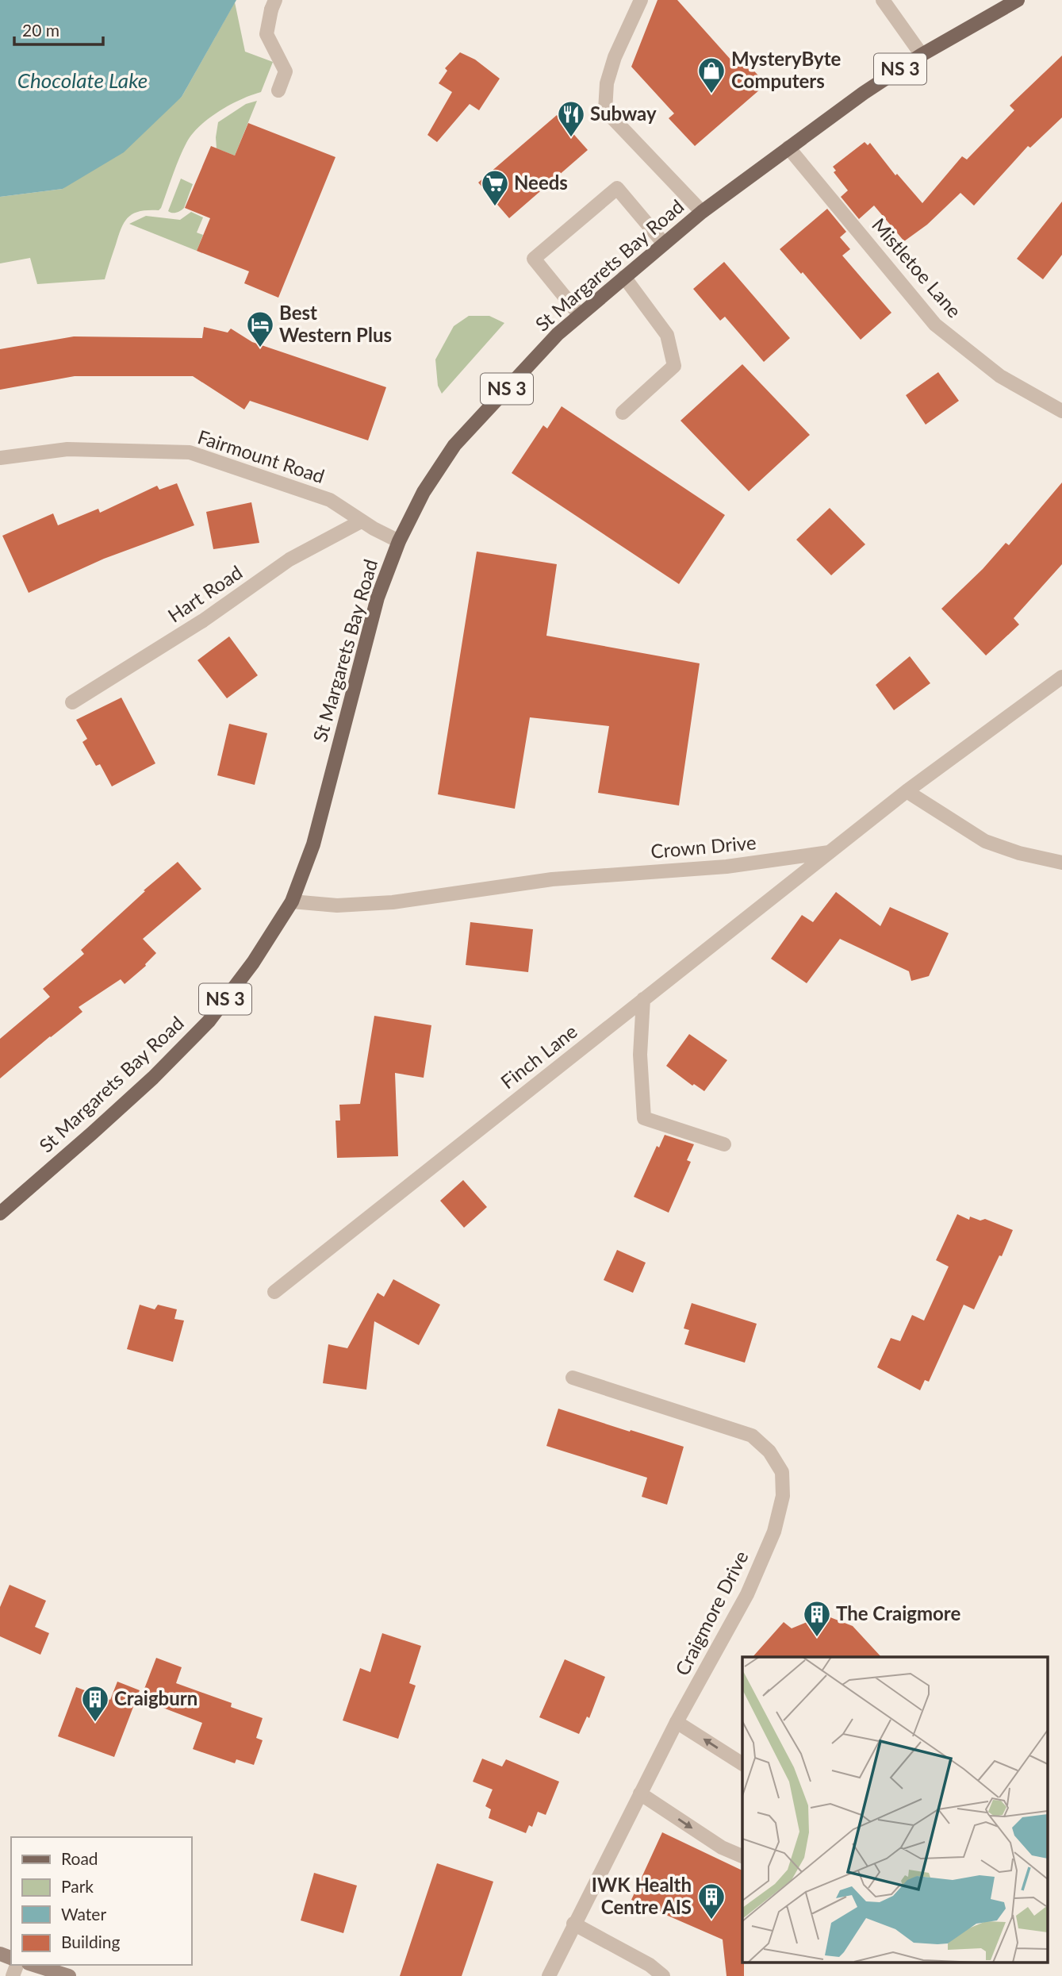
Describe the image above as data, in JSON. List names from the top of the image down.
{
  "streets": {
    "main road": ["NS 3", "St Margarets Bay Road"],
    "street": [
      "Mistletoe Lane",
      "Fairmount Road",
      "Hart Road",
      "Crown Drive",
      "Finch Lane",
      "Craigmore Drive"
    ]
  },
  "crossings": [
    ["St Margarets Bay Road", "Mistletoe Lane"],
    ["St Margarets Bay Road", "Fairmount Road"],
    ["St Margarets Bay Road", "Crown Drive"],
    ["Fairmount Road", "Hart Road"],
    ["Crown Drive", "Finch Lane"]
  ],
  "water": ["Chocolate Lake"],
  "places": {
    "shop": ["MysteryByte Computers"],
    "restaurant": ["Subway"],
    "supermarket": ["Needs"],
    "hotel": ["Best Western Plus"],
    "building": ["The Craigmore", "Craigburn", "IWK Health Centre AIS"]
  },
  "legend": [
    "Road",
    "Park",
    "Water",
    "Building"
  ],
  "scale_bar": "20 m"
}
